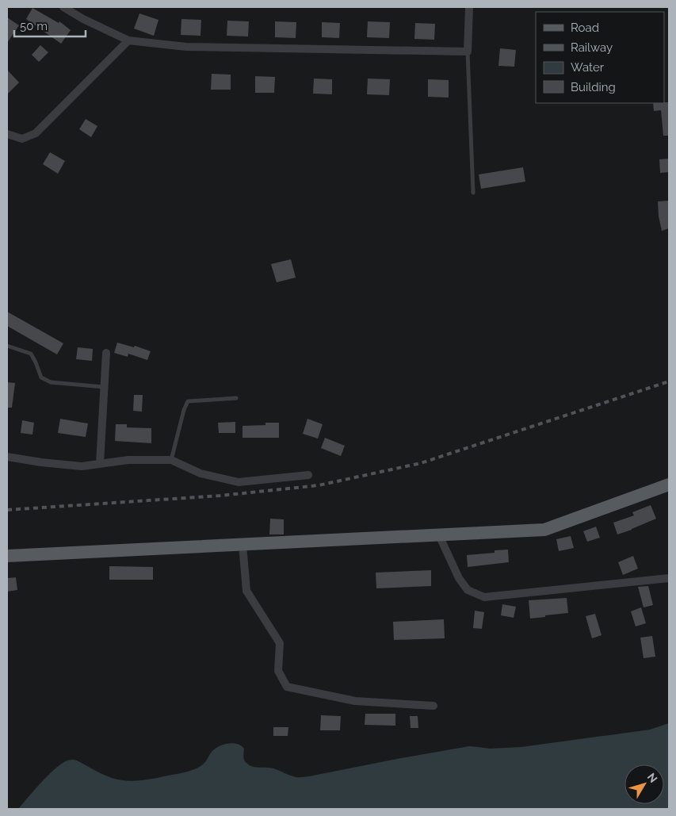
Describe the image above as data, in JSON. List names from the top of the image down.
{
  "legend": [
    "Road",
    "Railway",
    "Water",
    "Building"
  ],
  "scale_bar": "50 m",
  "north": "top right"
}
